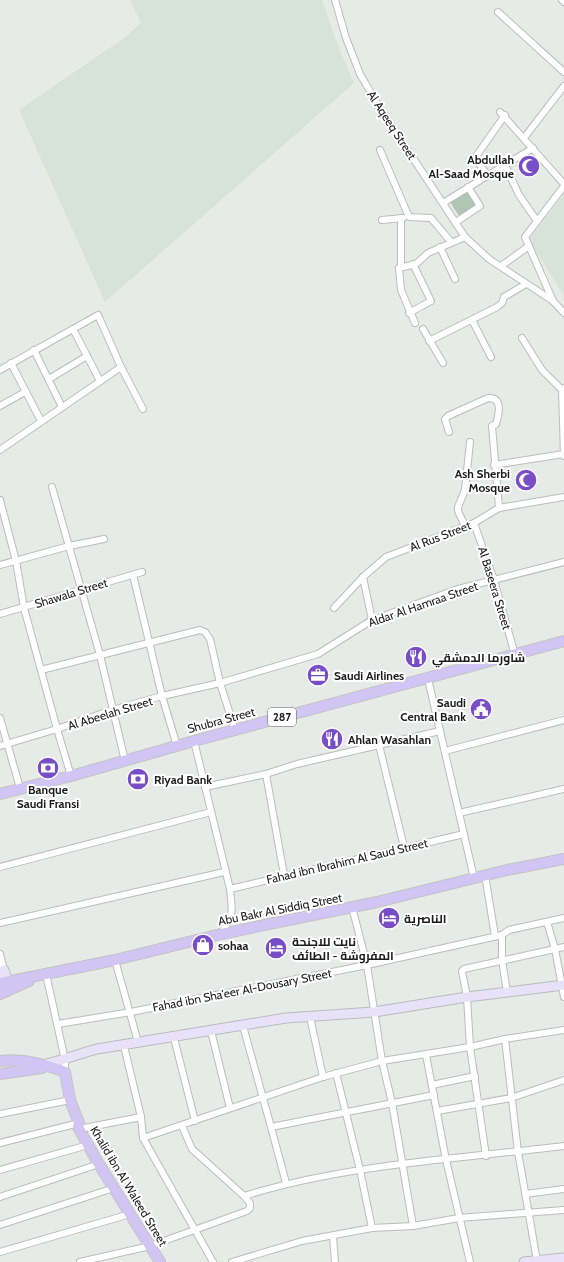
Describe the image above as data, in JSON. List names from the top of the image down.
{
  "streets": {
    "main road": [
      "287",
      "Shubra Street",
      "Abu Bakr Al Siddiq Street",
      "Khalid ibn Al Waleed Street"
    ],
    "street": [
      "Al Aqeeq Street",
      "Al Rus Street",
      "Al Baseera Street",
      "Shawala Street",
      "Aldar Al Hamraa Street",
      "Al Abeelah Street",
      "Fahad ibn Ibrahim Al Saud Street",
      "Fahad ibn Sha'eer Al-Dousary Street"
    ]
  },
  "crossings": [
    ["Al Rus Street", "Al Baseera Street"],
    ["Al Baseera Street", "Aldar Al Hamraa Street"],
    ["Al Baseera Street", "Shubra Street"],
    ["Aldar Al Hamraa Street", "Al Abeelah Street"]
  ],
  "places": {
    "mosque": ["Abdullah Al-Saad Mosque", "Ash Sherbi Mosque"],
    "restaurant": ["شاورما الدمشقي", "Ahlan Wasahlan"],
    "office": ["Saudi Airlines"],
    "public building": ["Saudi Central Bank"],
    "bank": ["Banque Saudi Fransi", "Riyad Bank"],
    "hotel": ["الناصرية", "نايت للاجنحة المفروشة - الطائف"],
    "shop": ["sohaa"]
  }
}
